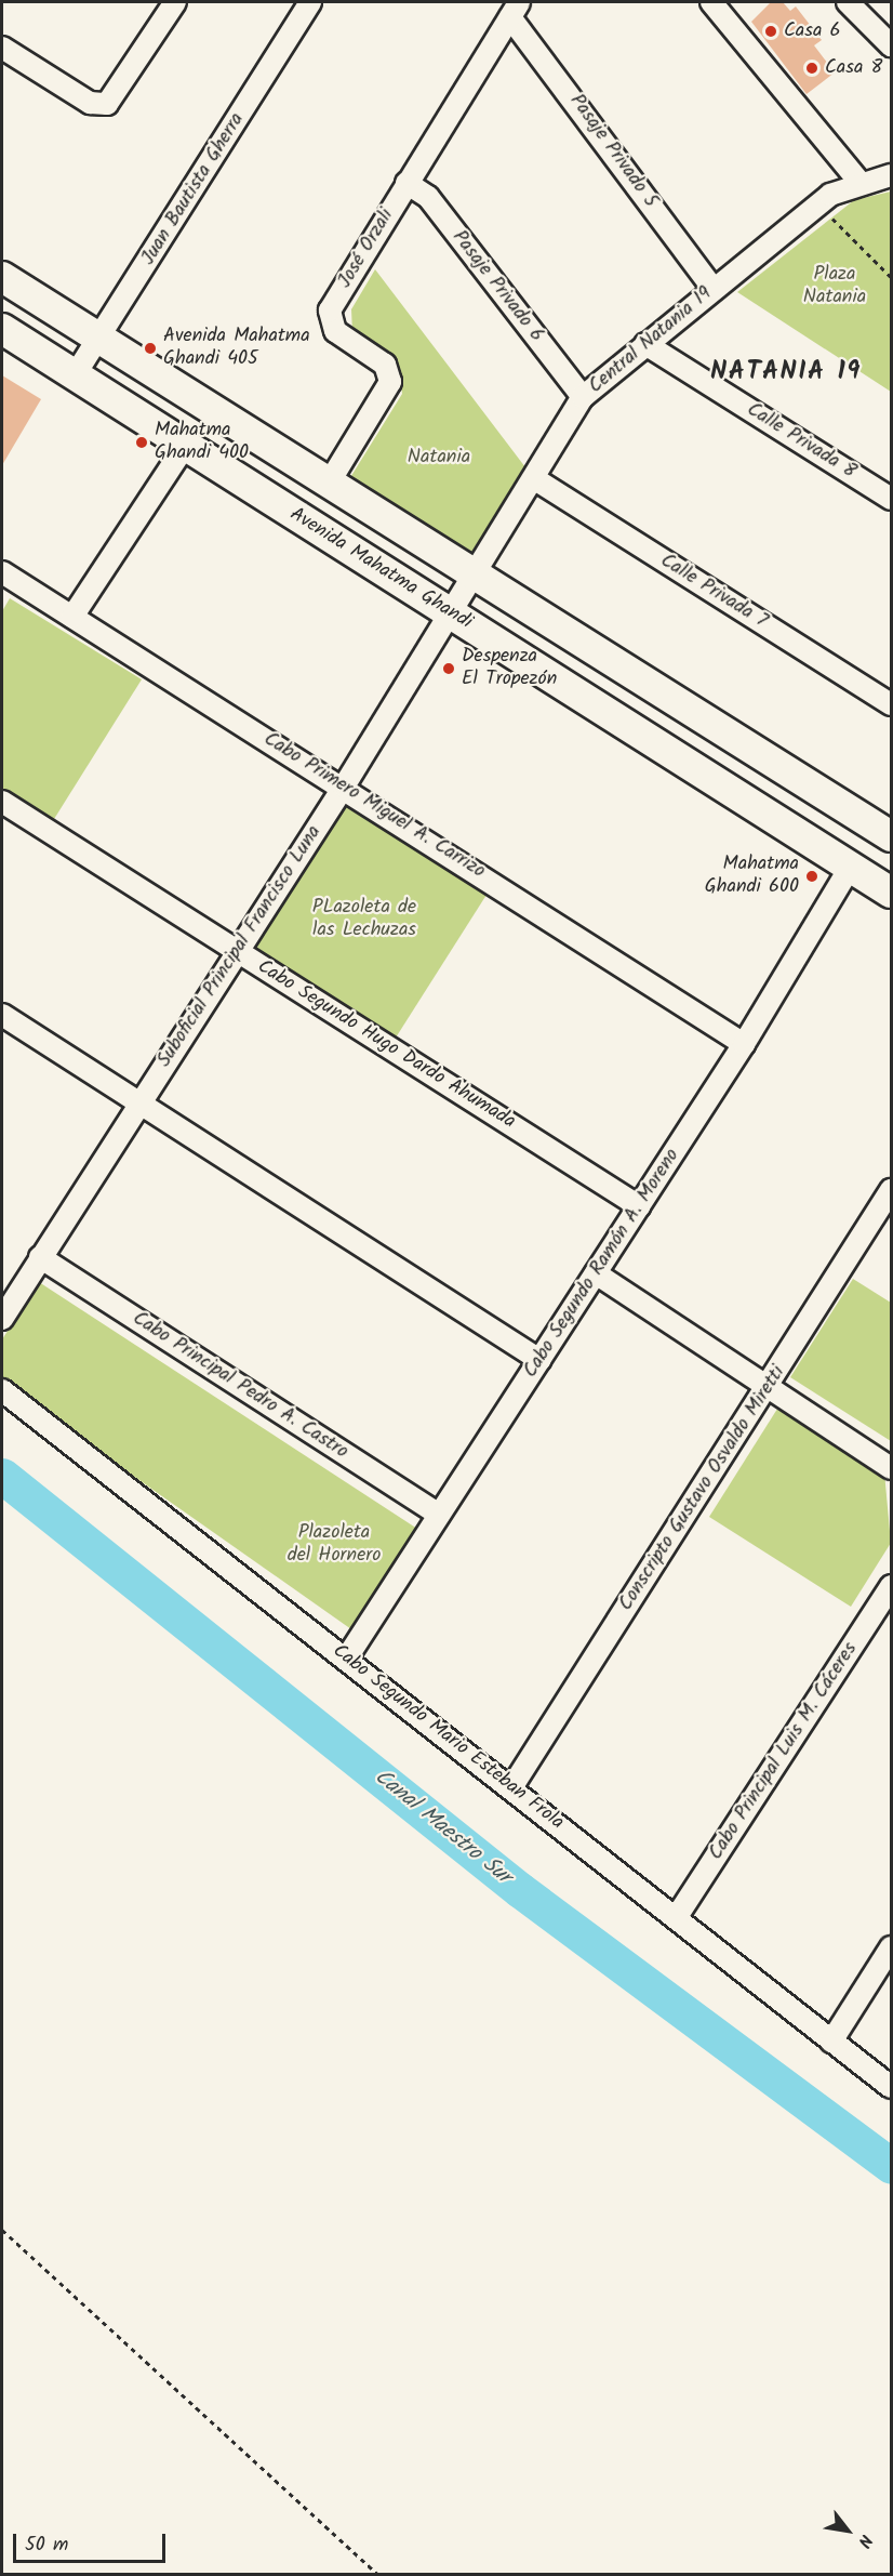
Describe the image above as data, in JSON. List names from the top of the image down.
{
  "streets": {
    "main road": ["Avenida Mahatma Ghandi"],
    "street": [
      "Pasaje Privado 5",
      "Juan Bautista Gherra",
      "José Orzali",
      "Pasaje Privado 6",
      "Central Natania 19",
      "Calle Privada 8",
      "Calle Privada 7",
      "Cabo Primero Miguel A. Carrizo",
      "Suboficial Principal Francisco Luna",
      "Cabo Segundo Hugo Dardo Ahumada",
      "Cabo Segundo Ramón A. Moreno",
      "Cabo Principal Pedro A. Castro",
      "Conscripto Gustavo Osvaldo Miretti",
      "Cabo Segundo Mario Esteban Frola",
      "Cabo Principal Luis M. Cáceres"
    ]
  },
  "crossings": [
    ["Pasaje Privado 5", "José Orzali"],
    ["Pasaje Privado 5", "Central Natania 19"],
    ["Juan Bautista Gherra", "Avenida Mahatma Ghandi"],
    ["José Orzali", "Pasaje Privado 6"],
    ["Pasaje Privado 6", "Central Natania 19"],
    ["Central Natania 19", "Calle Privada 8"],
    ["Central Natania 19", "Calle Privada 7"],
    ["Central Natania 19", "Suboficial Principal Francisco Luna"],
    ["Avenida Mahatma Ghandi", "Suboficial Principal Francisco Luna"],
    ["Avenida Mahatma Ghandi", "Cabo Segundo Ramón A. Moreno"],
    ["Cabo Primero Miguel A. Carrizo", "Suboficial Principal Francisco Luna"],
    ["Cabo Primero Miguel A. Carrizo", "Cabo Segundo Ramón A. Moreno"],
    ["Suboficial Principal Francisco Luna", "Cabo Segundo Hugo Dardo Ahumada"],
    ["Suboficial Principal Francisco Luna", "Cabo Principal Pedro A. Castro"],
    ["Cabo Segundo Hugo Dardo Ahumada", "Cabo Segundo Ramón A. Moreno"],
    ["Cabo Segundo Ramón A. Moreno", "Cabo Principal Pedro A. Castro"],
    ["Cabo Segundo Ramón A. Moreno", "Cabo Segundo Mario Esteban Frola"],
    ["Conscripto Gustavo Osvaldo Miretti", "Cabo Segundo Mario Esteban Frola"],
    ["Cabo Segundo Mario Esteban Frola", "Cabo Principal Luis M. Cáceres"]
  ],
  "districts": ["NATANIA 19"],
  "water": ["Canal Maestro Sur"],
  "parks": [
    "Plaza Natania",
    "Natania",
    "PLazoleta de las Lechuzas",
    "Plazoleta del Hornero"
  ],
  "places": [
    "Casa 6",
    "Casa 8",
    "Avenida Mahatma Ghandi 405",
    "Mahatma Ghandi 400",
    "Despenza El Tropezón",
    "Mahatma Ghandi 600"
  ],
  "scale_bar": "50 m",
  "north": "bottom right"
}
